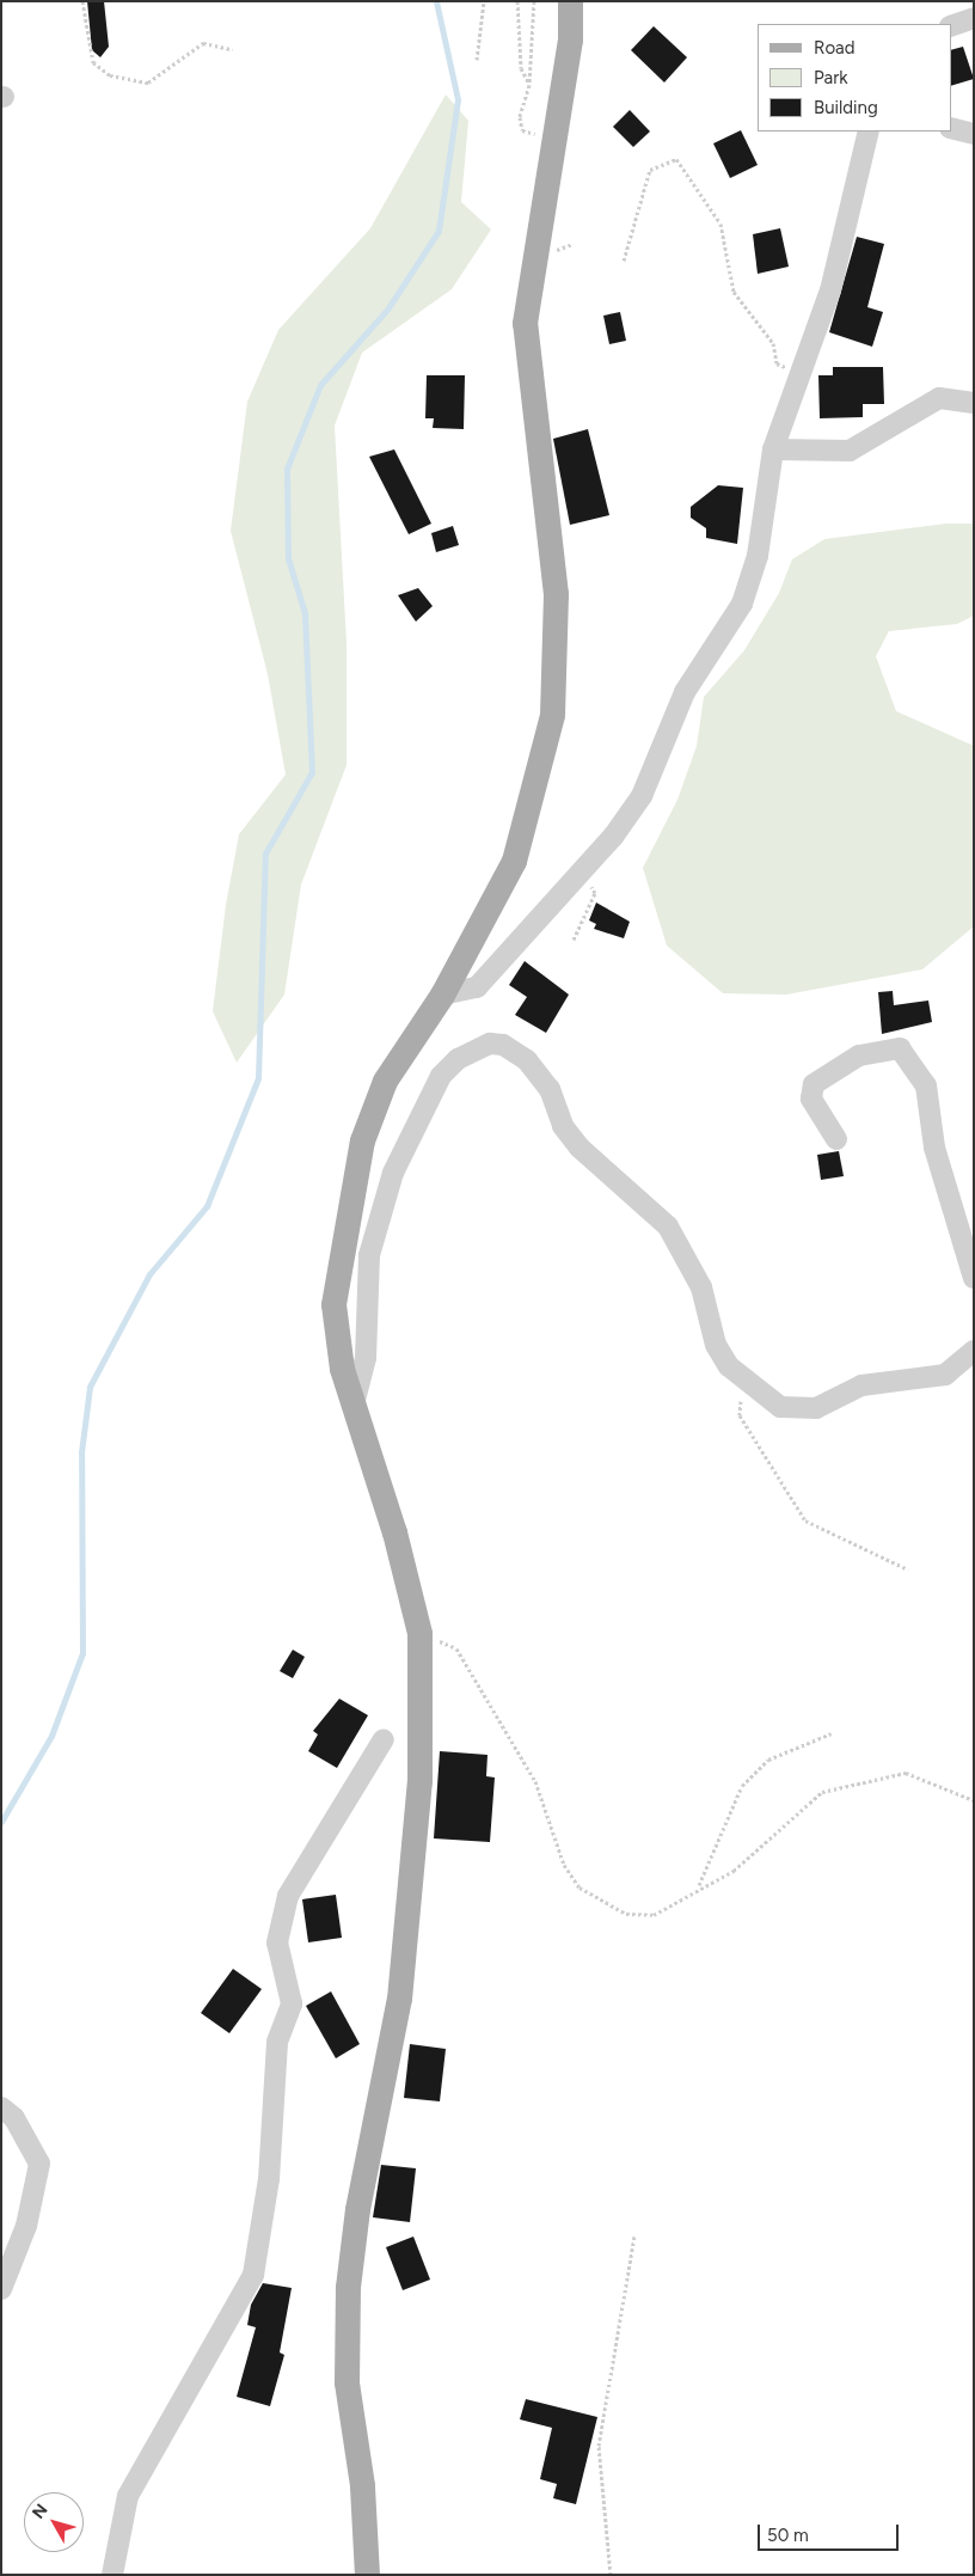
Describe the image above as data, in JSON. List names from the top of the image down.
{
  "legend": ["Road", "Park", "Building"],
  "scale_bar": "50 m",
  "north": "top left"
}
